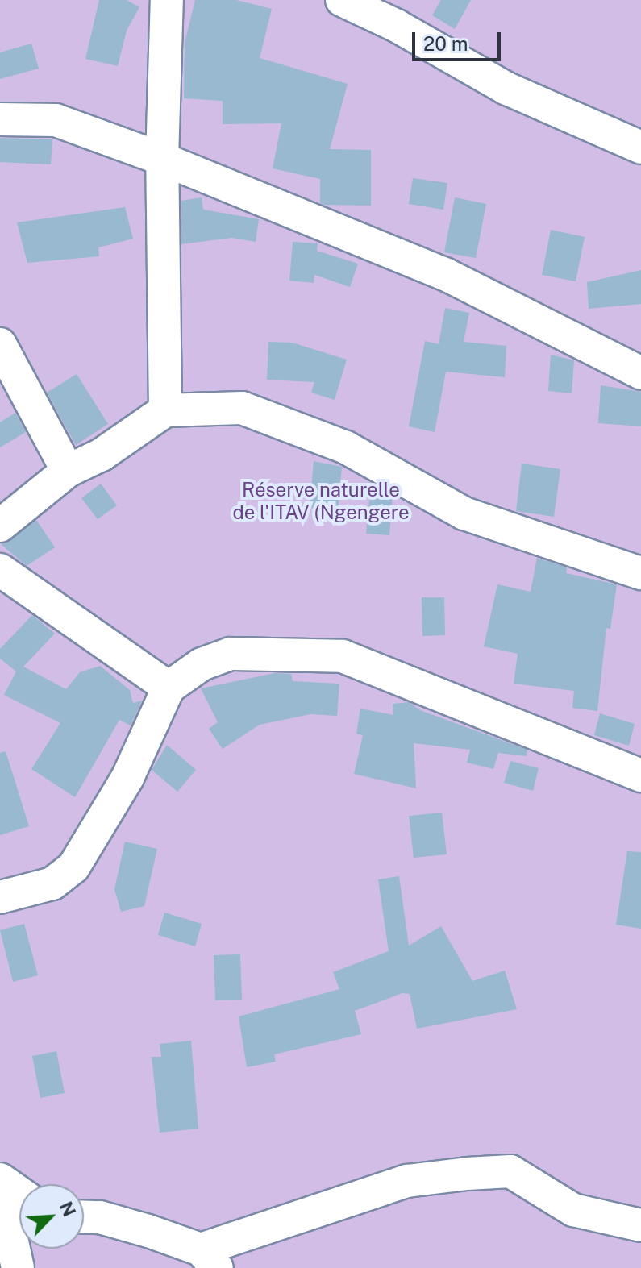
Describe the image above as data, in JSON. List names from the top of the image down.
{
  "parks": ["Réserve naturelle de l'ITAV (Ngengere"],
  "scale_bar": "20 m",
  "north": "top right"
}
